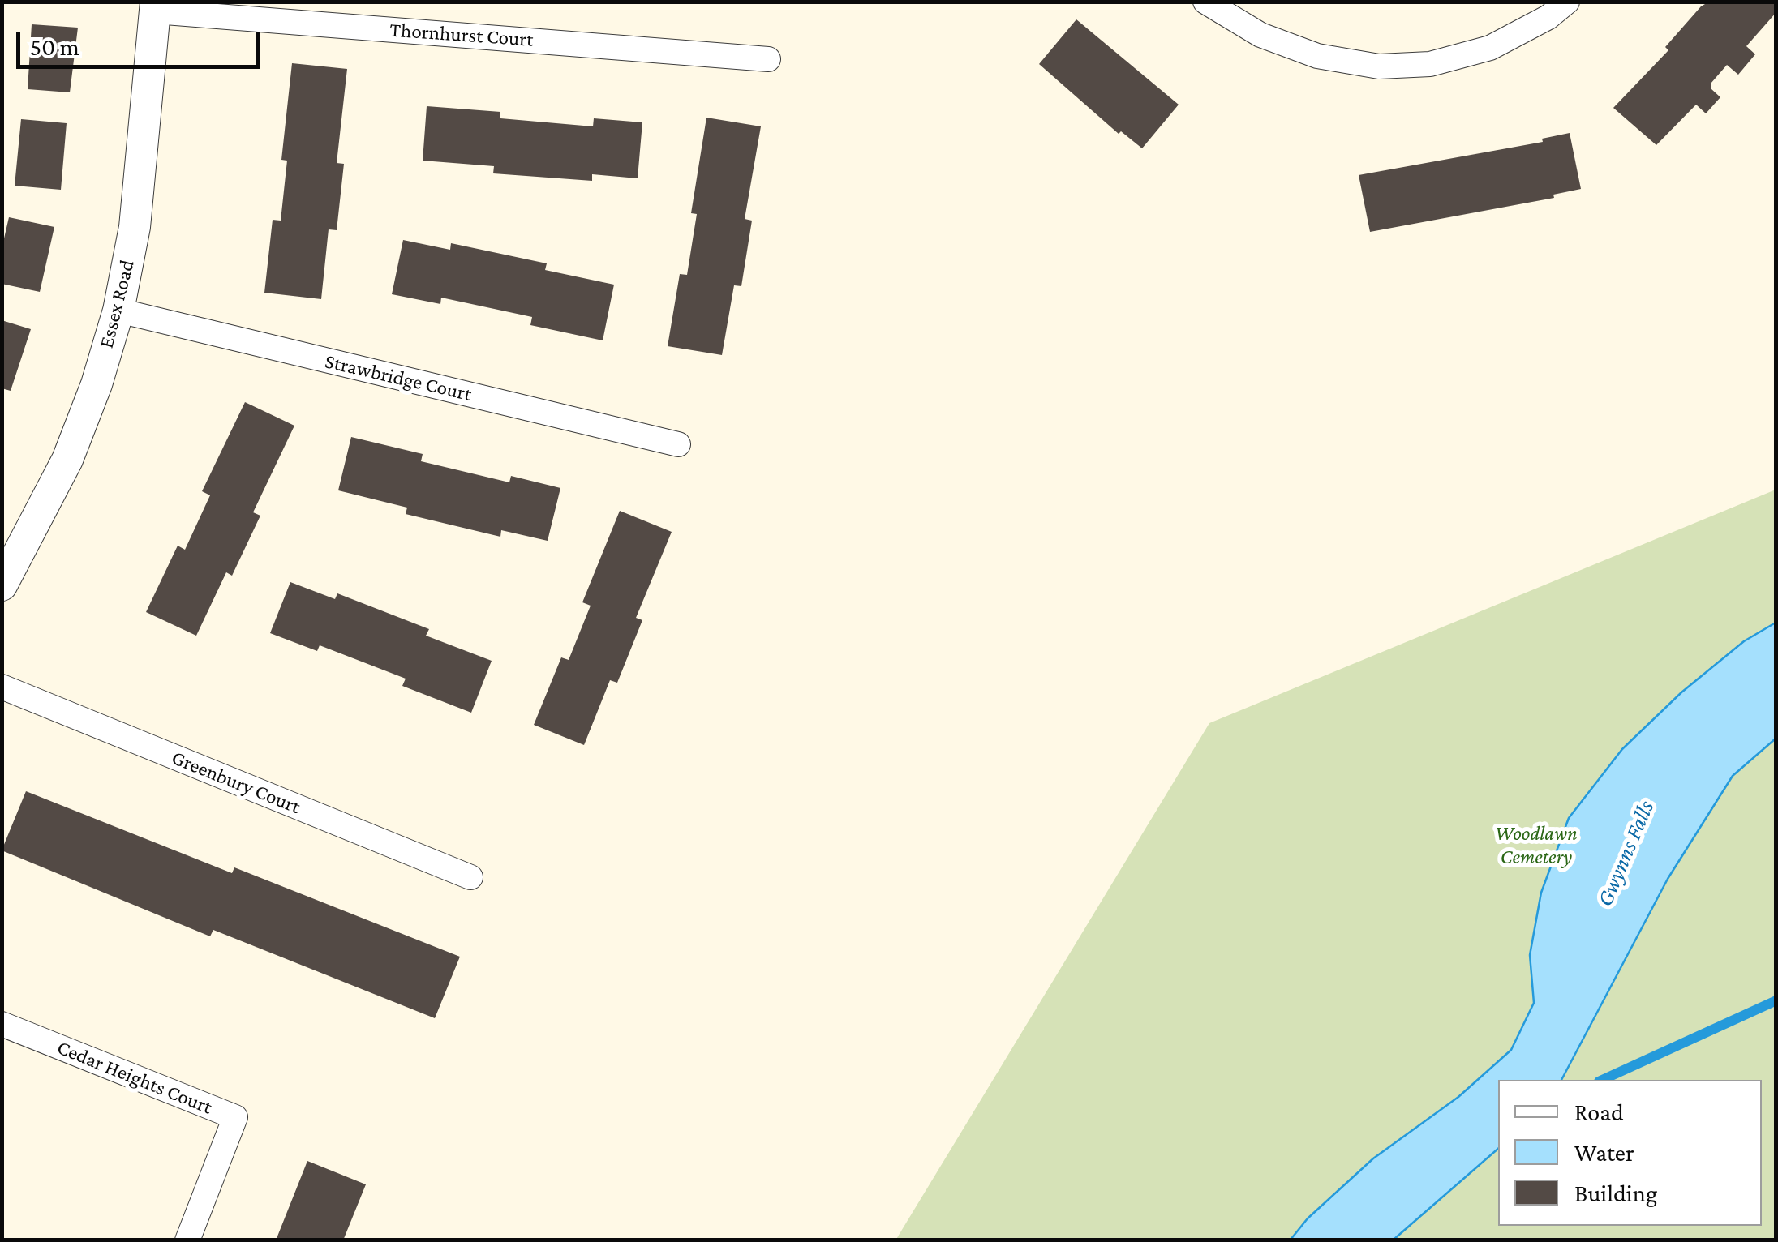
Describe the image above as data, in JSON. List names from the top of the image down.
{
  "streets": {
    "street": [
      "Thornhurst Court",
      "Essex Road",
      "Strawbridge Court",
      "Greenbury Court",
      "Cedar Heights Court"
    ]
  },
  "crossings": [
    ["Thornhurst Court", "Essex Road"],
    ["Essex Road", "Strawbridge Court"]
  ],
  "water": ["Gwynns Falls"],
  "parks": ["Woodlawn Cemetery"],
  "legend": ["Road", "Water", "Building"],
  "scale_bar": "50 m"
}
